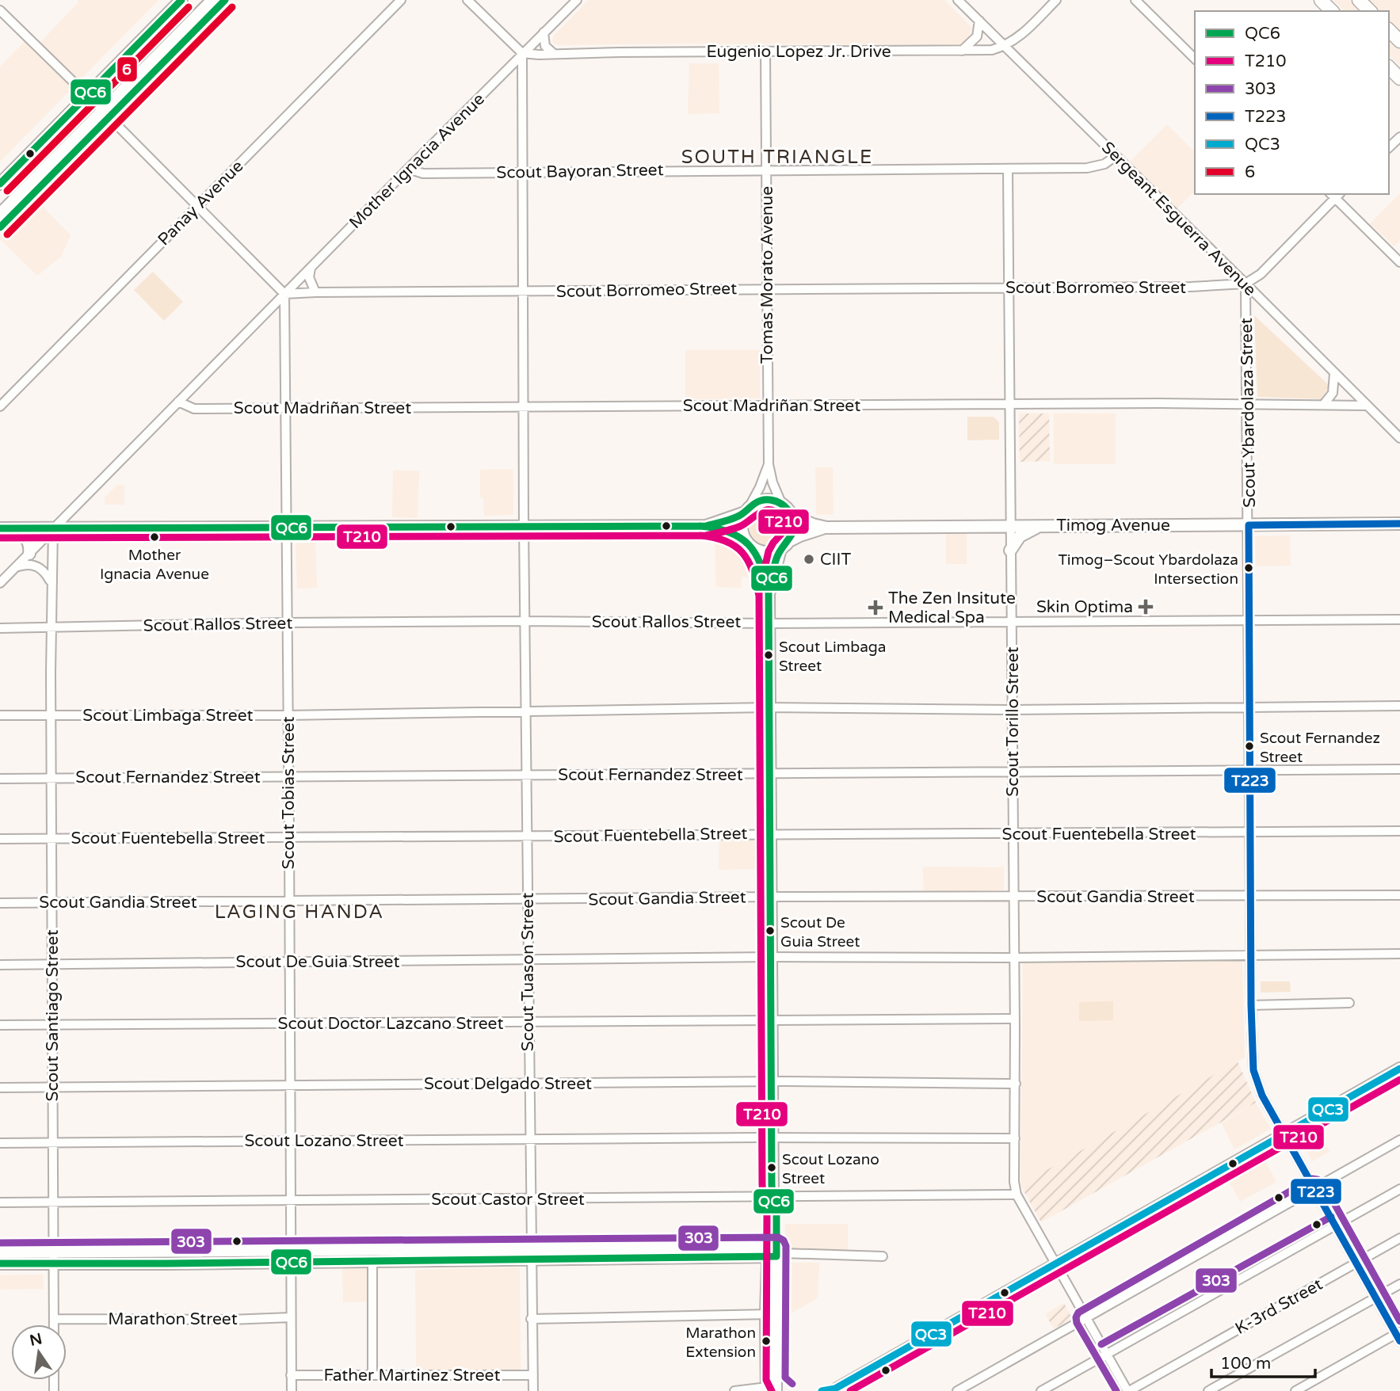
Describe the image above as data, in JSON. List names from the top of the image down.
{
  "streets": {
    "main road": ["Timog Avenue"],
    "street": [
      "Eugenio Lopez Jr. Drive",
      "Mother Ignacia Avenue",
      "Scout Bayoran Street",
      "Panay Avenue",
      "Sergeant Esguerra Avenue",
      "Tomas Morato Avenue",
      "Scout Borromeo Street",
      "Scout Madriñan Street",
      "Scout Ybardolaza Street",
      "Scout Rallos Street",
      "Scout Limbaga Street",
      "Scout Torillo Street",
      "Scout Fernandez Street",
      "Scout Tobias Street",
      "Scout Fuentebella Street",
      "Scout Gandia Street",
      "Scout De Guia Street",
      "Scout Tuason Street",
      "Scout Santiago Street",
      "Scout Doctor Lazcano Street",
      "Scout Delgado Street",
      "Scout Lozano Street",
      "Scout Castor Street",
      "K-3rd Street",
      "Marathon Street",
      "Father Martinez Street"
    ]
  },
  "crossings": [
    ["Eugenio Lopez Jr. Drive", "Mother Ignacia Avenue"],
    ["Eugenio Lopez Jr. Drive", "Sergeant Esguerra Avenue"],
    ["Eugenio Lopez Jr. Drive", "Tomas Morato Avenue"],
    ["Eugenio Lopez Jr. Drive", "Scout Tuason Street"],
    ["Mother Ignacia Avenue", "Scout Bayoran Street"],
    ["Mother Ignacia Avenue", "Scout Borromeo Street"],
    ["Mother Ignacia Avenue", "Scout Madriñan Street"],
    ["Mother Ignacia Avenue", "Scout Tobias Street"],
    ["Mother Ignacia Avenue", "Scout Tuason Street"],
    ["Mother Ignacia Avenue", "Scout Santiago Street"],
    ["Scout Bayoran Street", "Sergeant Esguerra Avenue"],
    ["Scout Bayoran Street", "Tomas Morato Avenue"],
    ["Scout Bayoran Street", "Scout Torillo Street"],
    ["Scout Bayoran Street", "Scout Tuason Street"],
    ["Sergeant Esguerra Avenue", "Scout Borromeo Street"],
    ["Sergeant Esguerra Avenue", "Scout Madriñan Street"],
    ["Sergeant Esguerra Avenue", "Scout Ybardolaza Street"],
    ["Tomas Morato Avenue", "Scout Borromeo Street"],
    ["Tomas Morato Avenue", "Scout Madriñan Street"],
    ["Tomas Morato Avenue", "Timog Avenue"],
    ["Scout Borromeo Street", "Scout Ybardolaza Street"],
    ["Scout Borromeo Street", "Scout Torillo Street"],
    ["Scout Borromeo Street", "Scout Tobias Street"],
    ["Scout Borromeo Street", "Scout Tuason Street"],
    ["Scout Madriñan Street", "Scout Ybardolaza Street"],
    ["Scout Madriñan Street", "Scout Torillo Street"],
    ["Scout Madriñan Street", "Scout Tobias Street"],
    ["Scout Madriñan Street", "Scout Tuason Street"],
    ["Scout Ybardolaza Street", "Timog Avenue"],
    ["Scout Ybardolaza Street", "Scout Rallos Street"],
    ["Scout Ybardolaza Street", "Scout Limbaga Street"],
    ["Scout Ybardolaza Street", "Scout Fernandez Street"],
    ["Scout Ybardolaza Street", "Scout Fuentebella Street"],
    ["Scout Ybardolaza Street", "Scout Gandia Street"],
    ["Scout Ybardolaza Street", "Scout De Guia Street"],
    ["Scout Ybardolaza Street", "K-3rd Street"],
    ["Timog Avenue", "Scout Torillo Street"],
    ["Scout Rallos Street", "Scout Torillo Street"],
    ["Scout Rallos Street", "Scout Tobias Street"],
    ["Scout Rallos Street", "Scout Tuason Street"],
    ["Scout Rallos Street", "Scout Santiago Street"],
    ["Scout Limbaga Street", "Scout Torillo Street"],
    ["Scout Limbaga Street", "Scout Tobias Street"],
    ["Scout Limbaga Street", "Scout Tuason Street"],
    ["Scout Limbaga Street", "Scout Santiago Street"],
    ["Scout Torillo Street", "Scout Fernandez Street"],
    ["Scout Torillo Street", "Scout Fuentebella Street"],
    ["Scout Torillo Street", "Scout Gandia Street"],
    ["Scout Torillo Street", "Scout De Guia Street"],
    ["Scout Torillo Street", "Scout Doctor Lazcano Street"],
    ["Scout Torillo Street", "Scout Delgado Street"],
    ["Scout Torillo Street", "Scout Lozano Street"],
    ["Scout Torillo Street", "Scout Castor Street"],
    ["Scout Torillo Street", "K-3rd Street"],
    ["Scout Fernandez Street", "Scout Tobias Street"],
    ["Scout Fernandez Street", "Scout Tuason Street"],
    ["Scout Fernandez Street", "Scout Santiago Street"],
    ["Scout Tobias Street", "Scout Fuentebella Street"],
    ["Scout Tobias Street", "Scout Gandia Street"],
    ["Scout Tobias Street", "Scout De Guia Street"],
    ["Scout Tobias Street", "Scout Doctor Lazcano Street"],
    ["Scout Tobias Street", "Scout Delgado Street"],
    ["Scout Tobias Street", "Scout Lozano Street"],
    ["Scout Tobias Street", "Scout Castor Street"],
    ["Scout Tobias Street", "Marathon Street"],
    ["Scout Tobias Street", "Father Martinez Street"],
    ["Scout Fuentebella Street", "Scout Tuason Street"],
    ["Scout Fuentebella Street", "Scout Santiago Street"],
    ["Scout Gandia Street", "Scout Tuason Street"],
    ["Scout Gandia Street", "Scout Santiago Street"],
    ["Scout De Guia Street", "Scout Tuason Street"],
    ["Scout De Guia Street", "Scout Santiago Street"],
    ["Scout Tuason Street", "Scout Doctor Lazcano Street"],
    ["Scout Tuason Street", "Scout Delgado Street"],
    ["Scout Tuason Street", "Scout Lozano Street"],
    ["Scout Tuason Street", "Scout Castor Street"],
    ["Scout Tuason Street", "Father Martinez Street"],
    ["Scout Santiago Street", "Scout Doctor Lazcano Street"],
    ["Scout Santiago Street", "Scout Delgado Street"],
    ["Scout Santiago Street", "Scout Lozano Street"],
    ["Scout Santiago Street", "Scout Castor Street"],
    ["Scout Santiago Street", "Marathon Street"]
  ],
  "districts": ["SOUTH TRIANGLE", "LAGING HANDA"],
  "places": {
    "other": [
      "Mother Ignacia Avenue",
      "CIIT",
      "Timog–Scout Ybardolaza Intersection",
      "Scout Limbaga Street",
      "Scout Fernandez Street",
      "Scout De Guia Street",
      "Scout Lozano Street",
      "Marathon Extension"
    ],
    "health": ["Skin Optima", "The Zen Insitute Medical Spa"]
  },
  "lines": [
    "transit line QC6",
    "transit line 6",
    "transit line T210",
    "transit line T223",
    "transit line QC3",
    "transit line 303"
  ],
  "legend": [
    "QC6",
    "T210",
    "303",
    "T223",
    "QC3",
    "6"
  ],
  "scale_bar": "100 m",
  "north": "top"
}
